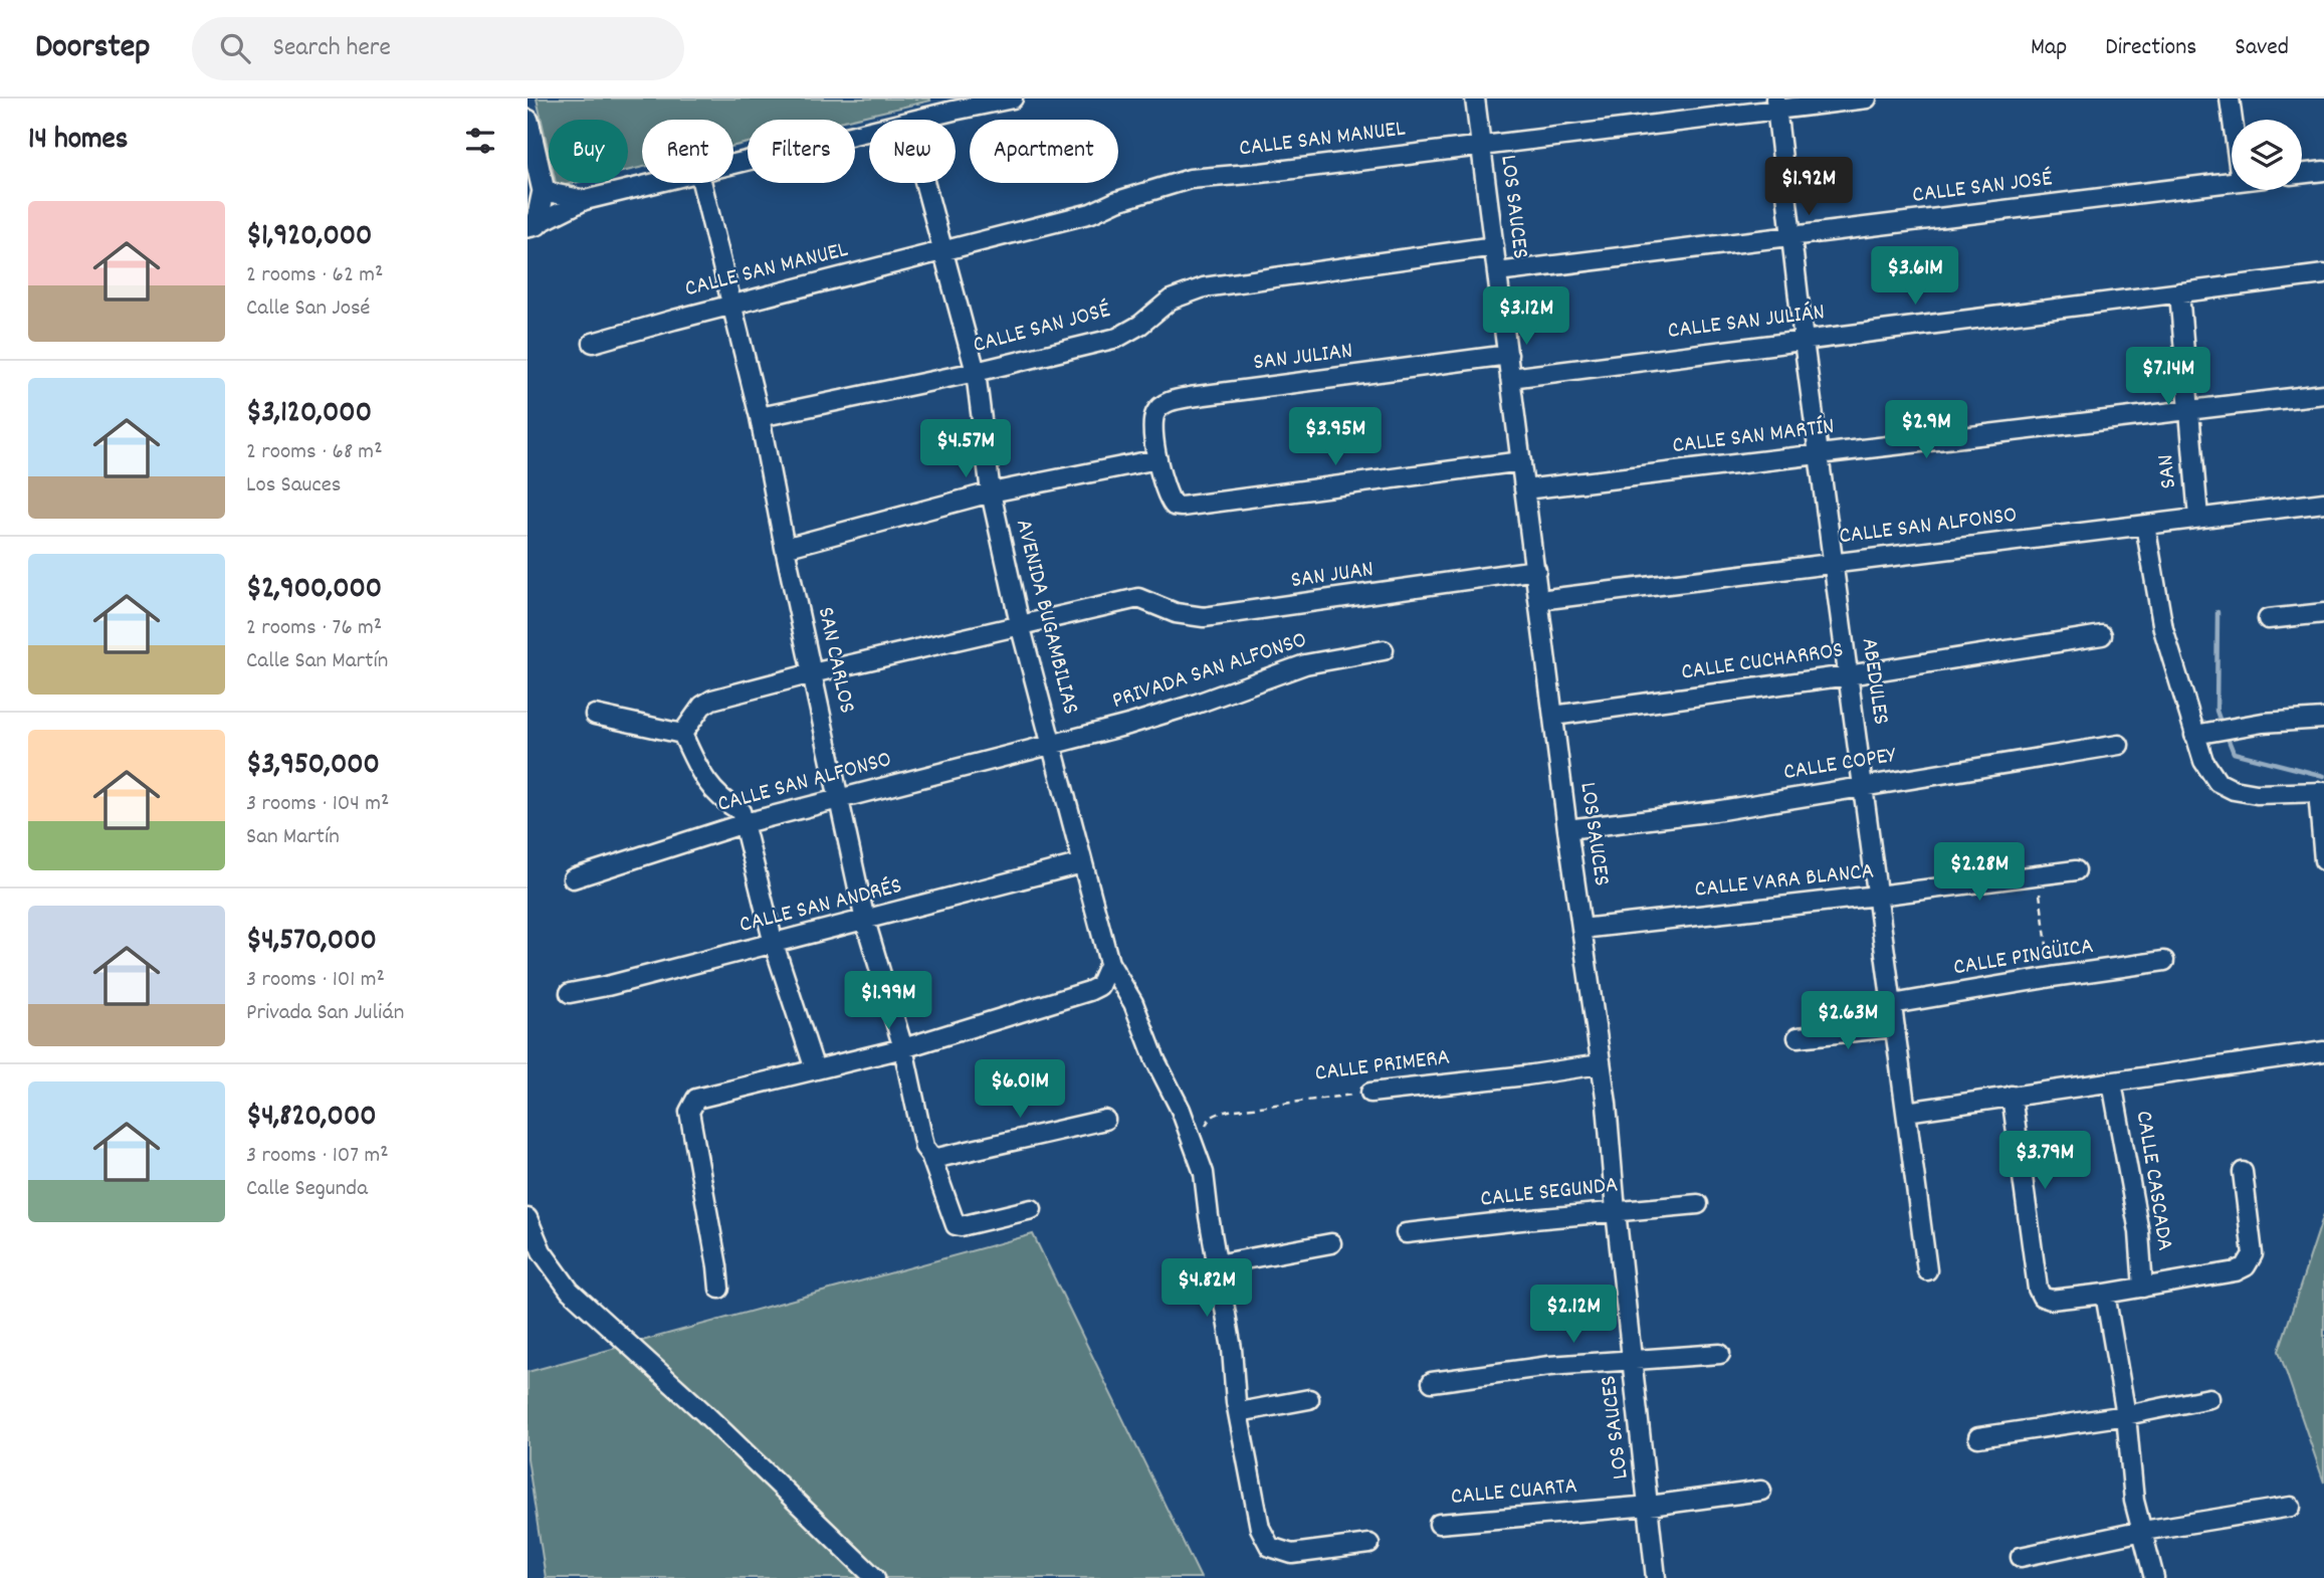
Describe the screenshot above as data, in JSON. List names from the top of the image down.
{
  "streets": {
    "street": [
      "CALLE SAN MANUEL",
      "CALLE SAN JOSÉ",
      "LOS SAUCES",
      "CALLE SAN JULIÁN",
      "SAN JULIAN",
      "CALLE SAN MARTÍN",
      "SAN",
      "CALLE SAN ALFONSO",
      "SAN JUAN",
      "AVENIDA BUGAMBILIAS",
      "SAN CARLOS",
      "CALLE CUCHARROS",
      "PRIVADA SAN ALFONSO",
      "ABEDULES",
      "CALLE COPEY",
      "CALLE VARA BLANCA",
      "CALLE SAN ANDRÉS",
      "CALLE PINGÜICA",
      "CALLE PRIMERA",
      "CALLE CASCADA",
      "CALLE SEGUNDA",
      "CALLE CUARTA"
    ]
  },
  "crossings": [
    ["CALLE SAN MANUEL", "LOS SAUCES"],
    ["CALLE SAN MANUEL", "AVENIDA BUGAMBILIAS"],
    ["CALLE SAN MANUEL", "SAN CARLOS"],
    ["CALLE SAN MANUEL", "ABEDULES"],
    ["CALLE SAN JOSÉ", "LOS SAUCES"],
    ["CALLE SAN JOSÉ", "AVENIDA BUGAMBILIAS"],
    ["CALLE SAN JOSÉ", "SAN CARLOS"],
    ["CALLE SAN JOSÉ", "ABEDULES"],
    ["LOS SAUCES", "CALLE SAN JULIÁN"],
    ["LOS SAUCES", "SAN JULIAN"],
    ["LOS SAUCES", "CALLE SAN MARTÍN"],
    ["LOS SAUCES", "CALLE SAN ALFONSO"],
    ["LOS SAUCES", "SAN JUAN"],
    ["LOS SAUCES", "CALLE CUCHARROS"],
    ["LOS SAUCES", "CALLE COPEY"],
    ["LOS SAUCES", "CALLE VARA BLANCA"],
    ["LOS SAUCES", "CALLE PRIMERA"],
    ["LOS SAUCES", "CALLE SEGUNDA"],
    ["LOS SAUCES", "CALLE CUARTA"],
    ["CALLE SAN JULIÁN", "SAN"],
    ["CALLE SAN JULIÁN", "ABEDULES"],
    ["CALLE SAN MARTÍN", "SAN"],
    ["CALLE SAN MARTÍN", "ABEDULES"],
    ["SAN", "CALLE SAN ALFONSO"],
    ["CALLE SAN ALFONSO", "AVENIDA BUGAMBILIAS"],
    ["CALLE SAN ALFONSO", "SAN CARLOS"],
    ["CALLE SAN ALFONSO", "PRIVADA SAN ALFONSO"],
    ["CALLE SAN ALFONSO", "ABEDULES"],
    ["SAN JUAN", "AVENIDA BUGAMBILIAS"],
    ["AVENIDA BUGAMBILIAS", "PRIVADA SAN ALFONSO"],
    ["AVENIDA BUGAMBILIAS", "CALLE SAN ANDRÉS"],
    ["AVENIDA BUGAMBILIAS", "CALLE PRIMERA"],
    ["SAN CARLOS", "CALLE SAN ANDRÉS"],
    ["CALLE CUCHARROS", "ABEDULES"],
    ["ABEDULES", "CALLE COPEY"],
    ["ABEDULES", "CALLE VARA BLANCA"],
    ["ABEDULES", "CALLE PINGÜICA"]
  ],
  "page": {
    "header": "Doorstep",
    "search": "Search here",
    "nav": ["Map", "Directions", "Saved"],
    "heading": "14 homes",
    "chip": [
      "Buy",
      "Rent",
      "Filters",
      "New",
      "Apartment"
    ],
    "price": [
      "$1.92M",
      "$3.61M",
      "$3.12M",
      "$7.14M",
      "$2.9M",
      "$3.95M",
      "$4.57M",
      "$2.28M",
      "$1.99M",
      "$2.63M",
      "$6.01M",
      "$3.79M",
      "$4.82M",
      "$2.12M"
    ],
    "list": [
      {
        "name": "$1,920,000",
        "note": "2 rooms · 62 m² · Calle San José"
      },
      {
        "name": "$3,120,000",
        "note": "2 rooms · 68 m² · Los Sauces"
      },
      {
        "name": "$2,900,000",
        "note": "2 rooms · 76 m² · Calle San Martín"
      },
      {
        "name": "$3,950,000",
        "note": "3 rooms · 104 m² · San Martín"
      },
      {
        "name": "$4,570,000",
        "note": "3 rooms · 101 m² · Privada San Julián"
      },
      {
        "name": "$4,820,000",
        "note": "3 rooms · 107 m² · Calle Segunda"
      }
    ]
  }
}
